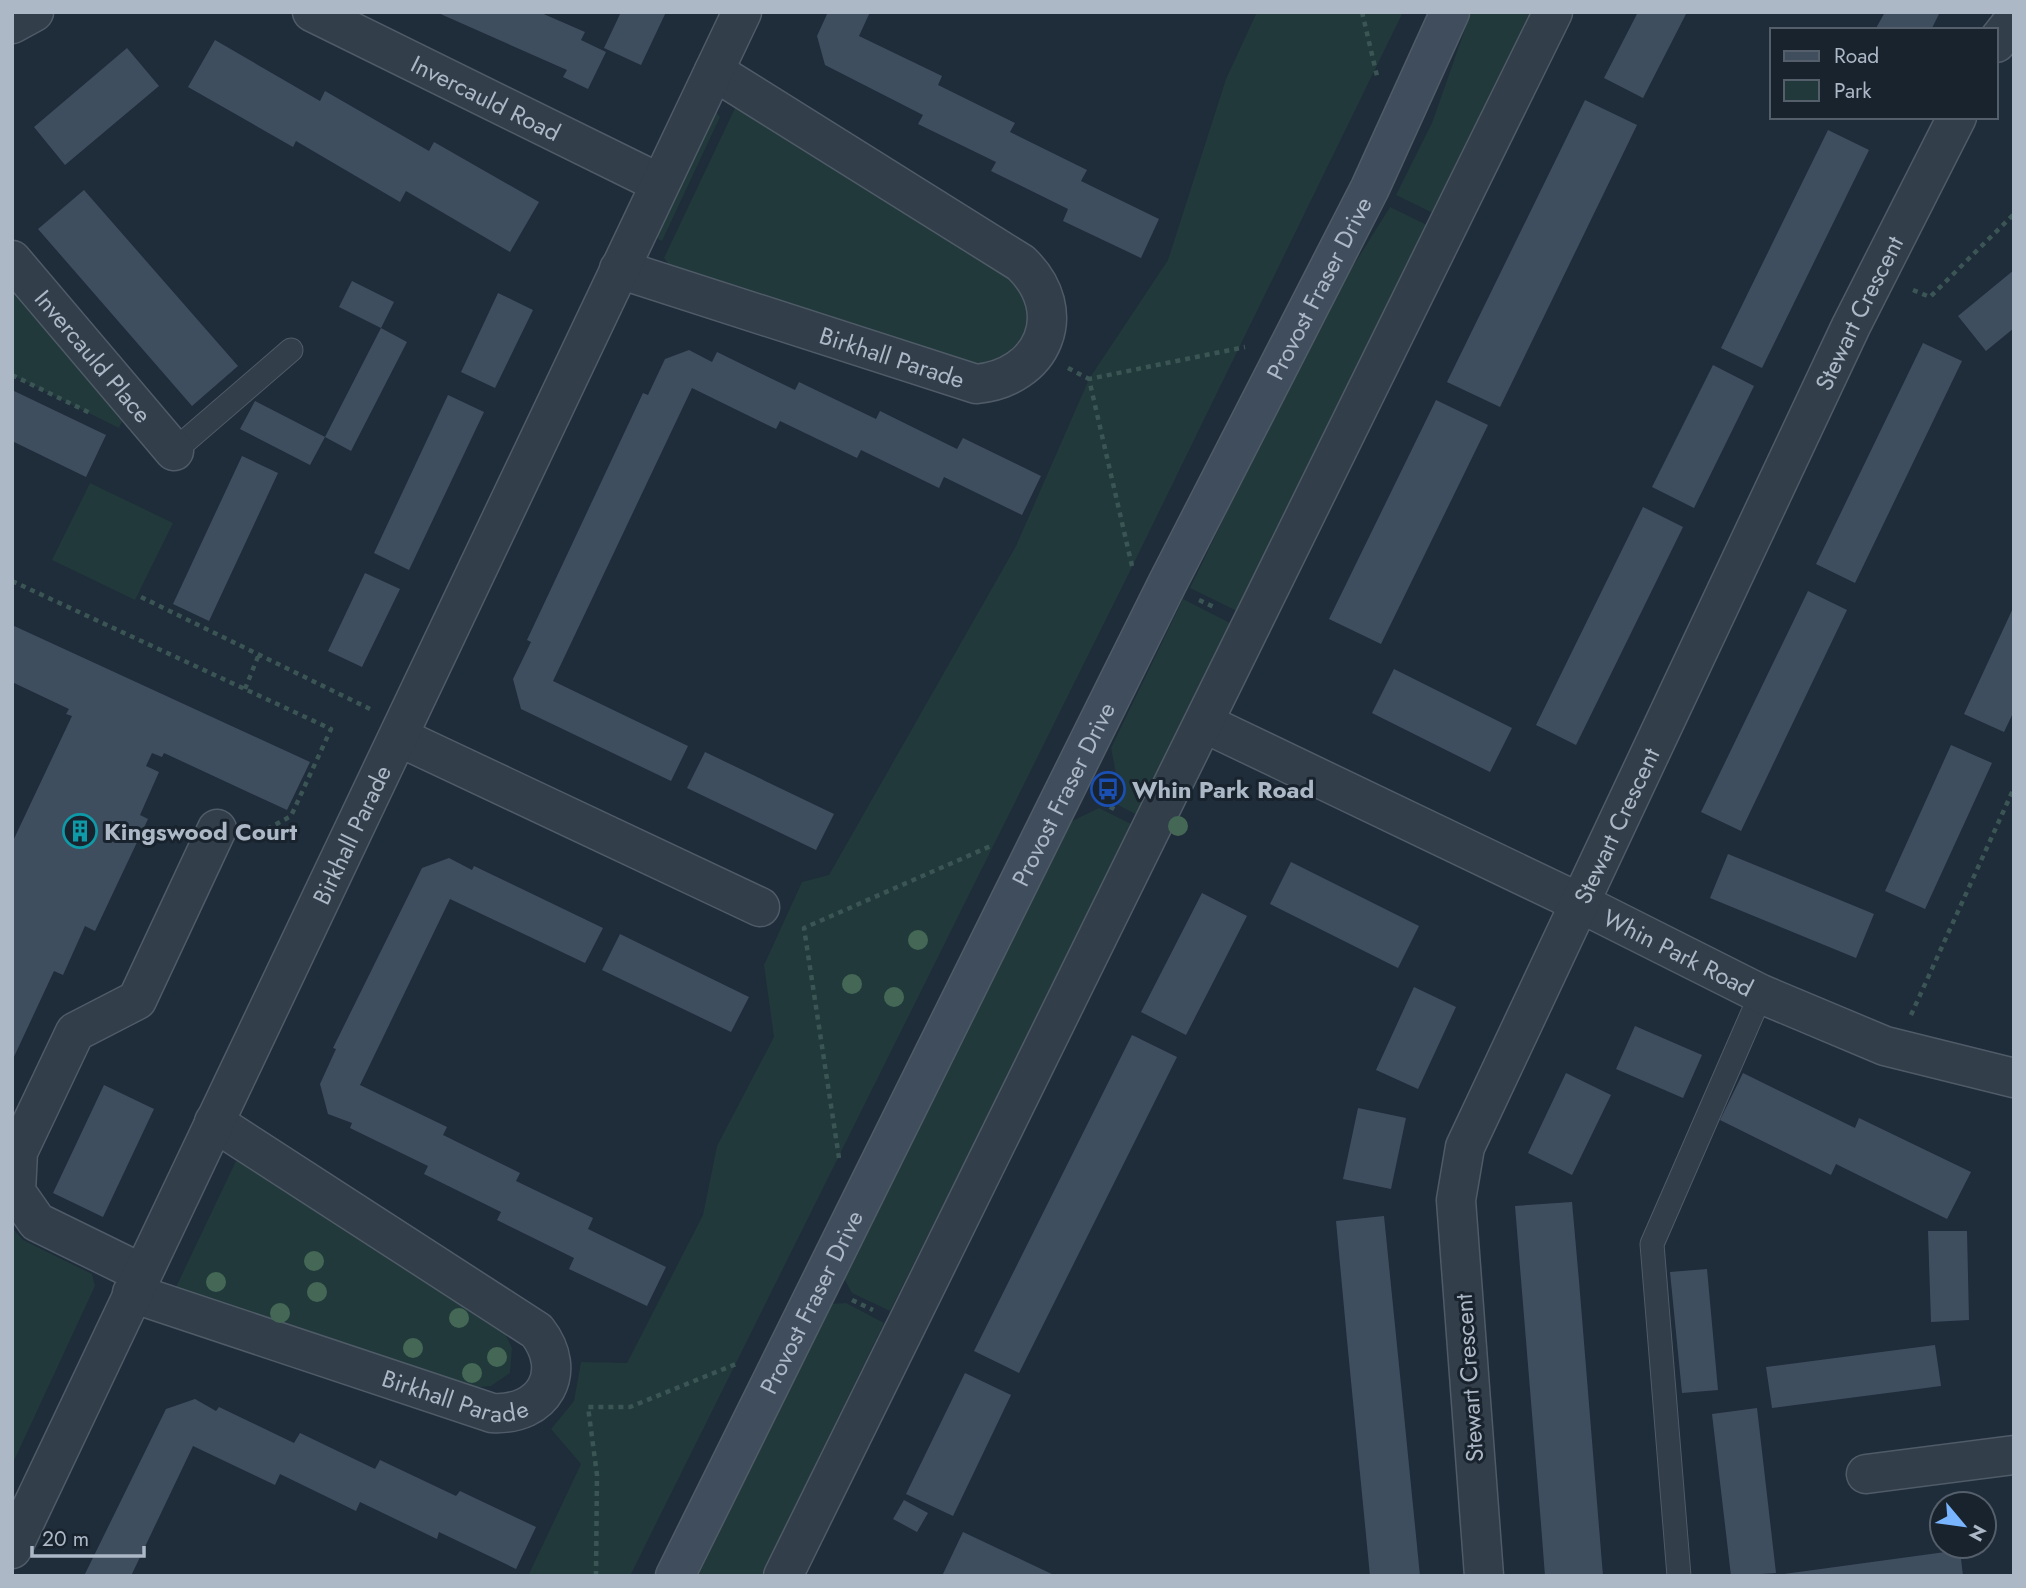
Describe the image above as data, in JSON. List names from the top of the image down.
{
  "streets": {
    "street": [
      "Invercauld Road",
      "Provost Fraser Drive",
      "Stewart Crescent",
      "Invercauld Place",
      "Birkhall Parade",
      "Whin Park Road"
    ]
  },
  "crossings": [
    ["Invercauld Road", "Birkhall Parade"],
    ["Stewart Crescent", "Whin Park Road"]
  ],
  "places": {
    "bus stop": ["Whin Park Road"],
    "building": ["Kingswood Court"]
  },
  "legend": ["Road", "Park"],
  "scale_bar": "20 m",
  "north": "bottom right"
}
